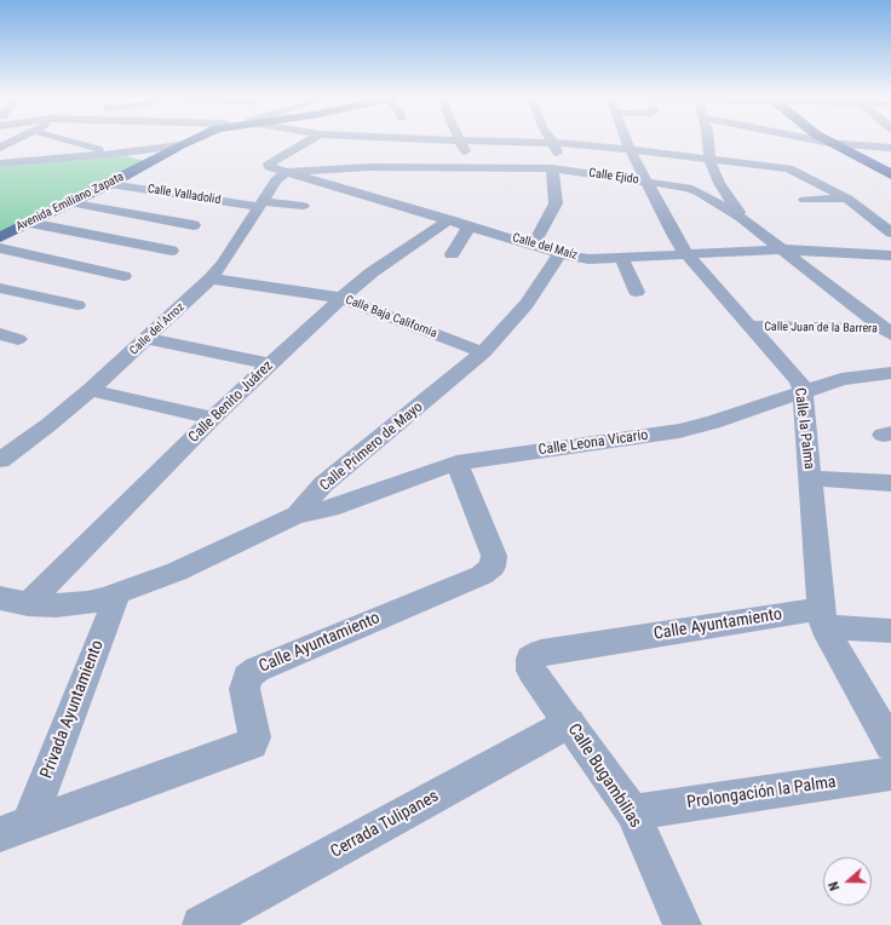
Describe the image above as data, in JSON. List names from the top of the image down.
{
  "streets": {
    "main road": ["Avenida Emiliano Zapata"],
    "street": [
      "Calle Ejido",
      "Calle Valladolid",
      "Calle del Maíz",
      "Calle Baja California",
      "Calle Juan de la Barrera",
      "Calle del Arroz",
      "Calle Benito Juárez",
      "Calle la Palma",
      "Calle Leona Vicario",
      "Calle Primero de Mayo",
      "Calle Ayuntamiento",
      "Privada Ayuntamiento",
      "Calle Bugambilias",
      "Prolongación la Palma",
      "Cerrada Tulipanes"
    ]
  },
  "crossings": [
    ["Calle Ejido", "Calle del Maíz"],
    ["Calle Ejido", "Calle Juan de la Barrera"],
    ["Calle Ejido", "Calle del Arroz"],
    ["Calle Ejido", "Calle la Palma"],
    ["Calle Valladolid", "Avenida Emiliano Zapata"],
    ["Calle Valladolid", "Calle del Arroz"],
    ["Calle del Maíz", "Calle del Arroz"],
    ["Calle del Maíz", "Calle Benito Juárez"],
    ["Calle del Maíz", "Calle la Palma"],
    ["Calle del Maíz", "Calle Primero de Mayo"],
    ["Calle Baja California", "Calle del Arroz"],
    ["Calle Baja California", "Calle Benito Juárez"],
    ["Calle Baja California", "Calle Primero de Mayo"],
    ["Calle Juan de la Barrera", "Calle la Palma"],
    ["Calle Benito Juárez", "Calle Primero de Mayo"],
    ["Calle la Palma", "Calle Leona Vicario"],
    ["Calle la Palma", "Calle Ayuntamiento"],
    ["Calle Leona Vicario", "Calle Primero de Mayo"],
    ["Calle Leona Vicario", "Calle Ayuntamiento"],
    ["Calle Primero de Mayo", "Privada Ayuntamiento"],
    ["Calle Ayuntamiento", "Privada Ayuntamiento"],
    ["Calle Ayuntamiento", "Calle Bugambilias"],
    ["Calle Bugambilias", "Prolongación la Palma"],
    ["Calle Bugambilias", "Cerrada Tulipanes"]
  ],
  "north": "left"
}
